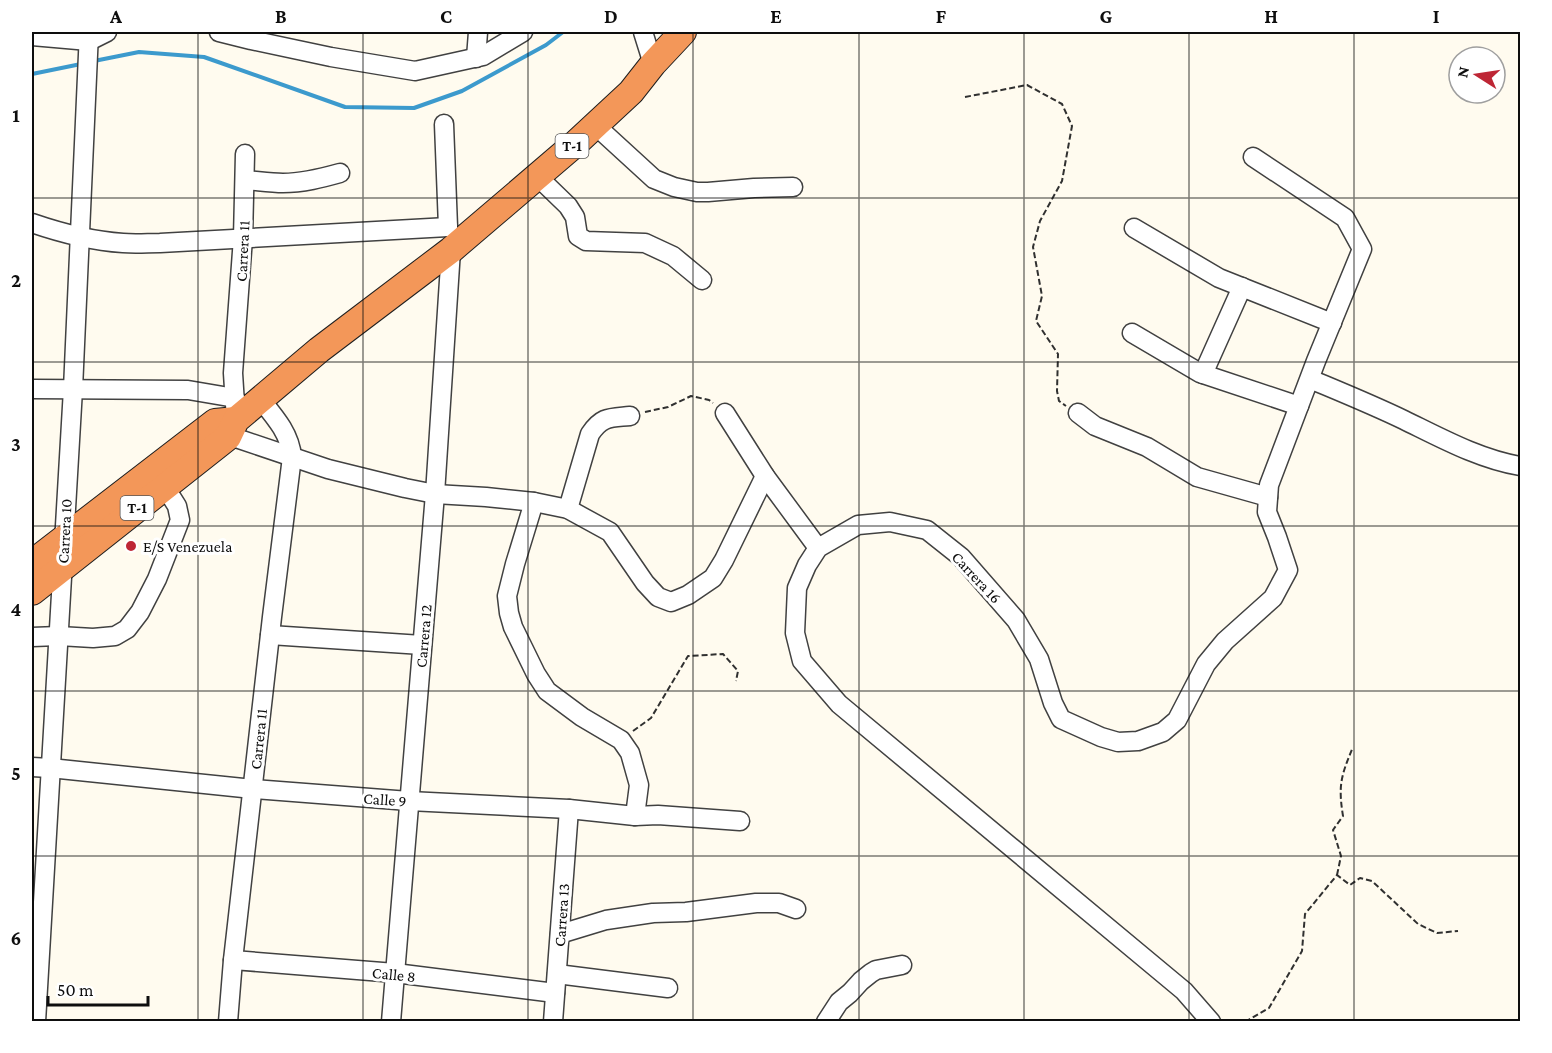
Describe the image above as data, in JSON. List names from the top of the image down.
{
  "streets": {
    "highway": ["T-1"],
    "street": [
      "Carrera 11",
      "Carrera 10",
      "Carrera 16",
      "Carrera 12",
      "Calle 9",
      "Carrera 13",
      "Calle 8"
    ]
  },
  "crossings": [
    ["T-1", "Carrera 11"],
    ["T-1", "Carrera 10"],
    ["T-1", "Carrera 12"],
    ["Carrera 11", "Calle 9"],
    ["Carrera 11", "Calle 8"],
    ["Carrera 10", "Calle 9"],
    ["Carrera 12", "Calle 9"],
    ["Carrera 12", "Calle 8"],
    ["Calle 9", "Carrera 13"],
    ["Carrera 13", "Calle 8"]
  ],
  "places": ["E/S Venezuela"],
  "scale_bar": "50 m",
  "north": "left",
  "grid": {
    "columns": [
      "A",
      "B",
      "C",
      "D",
      "E",
      "F",
      "G",
      "H",
      "I"
    ],
    "rows": [
      "1",
      "2",
      "3",
      "4",
      "5",
      "6"
    ]
  }
}
